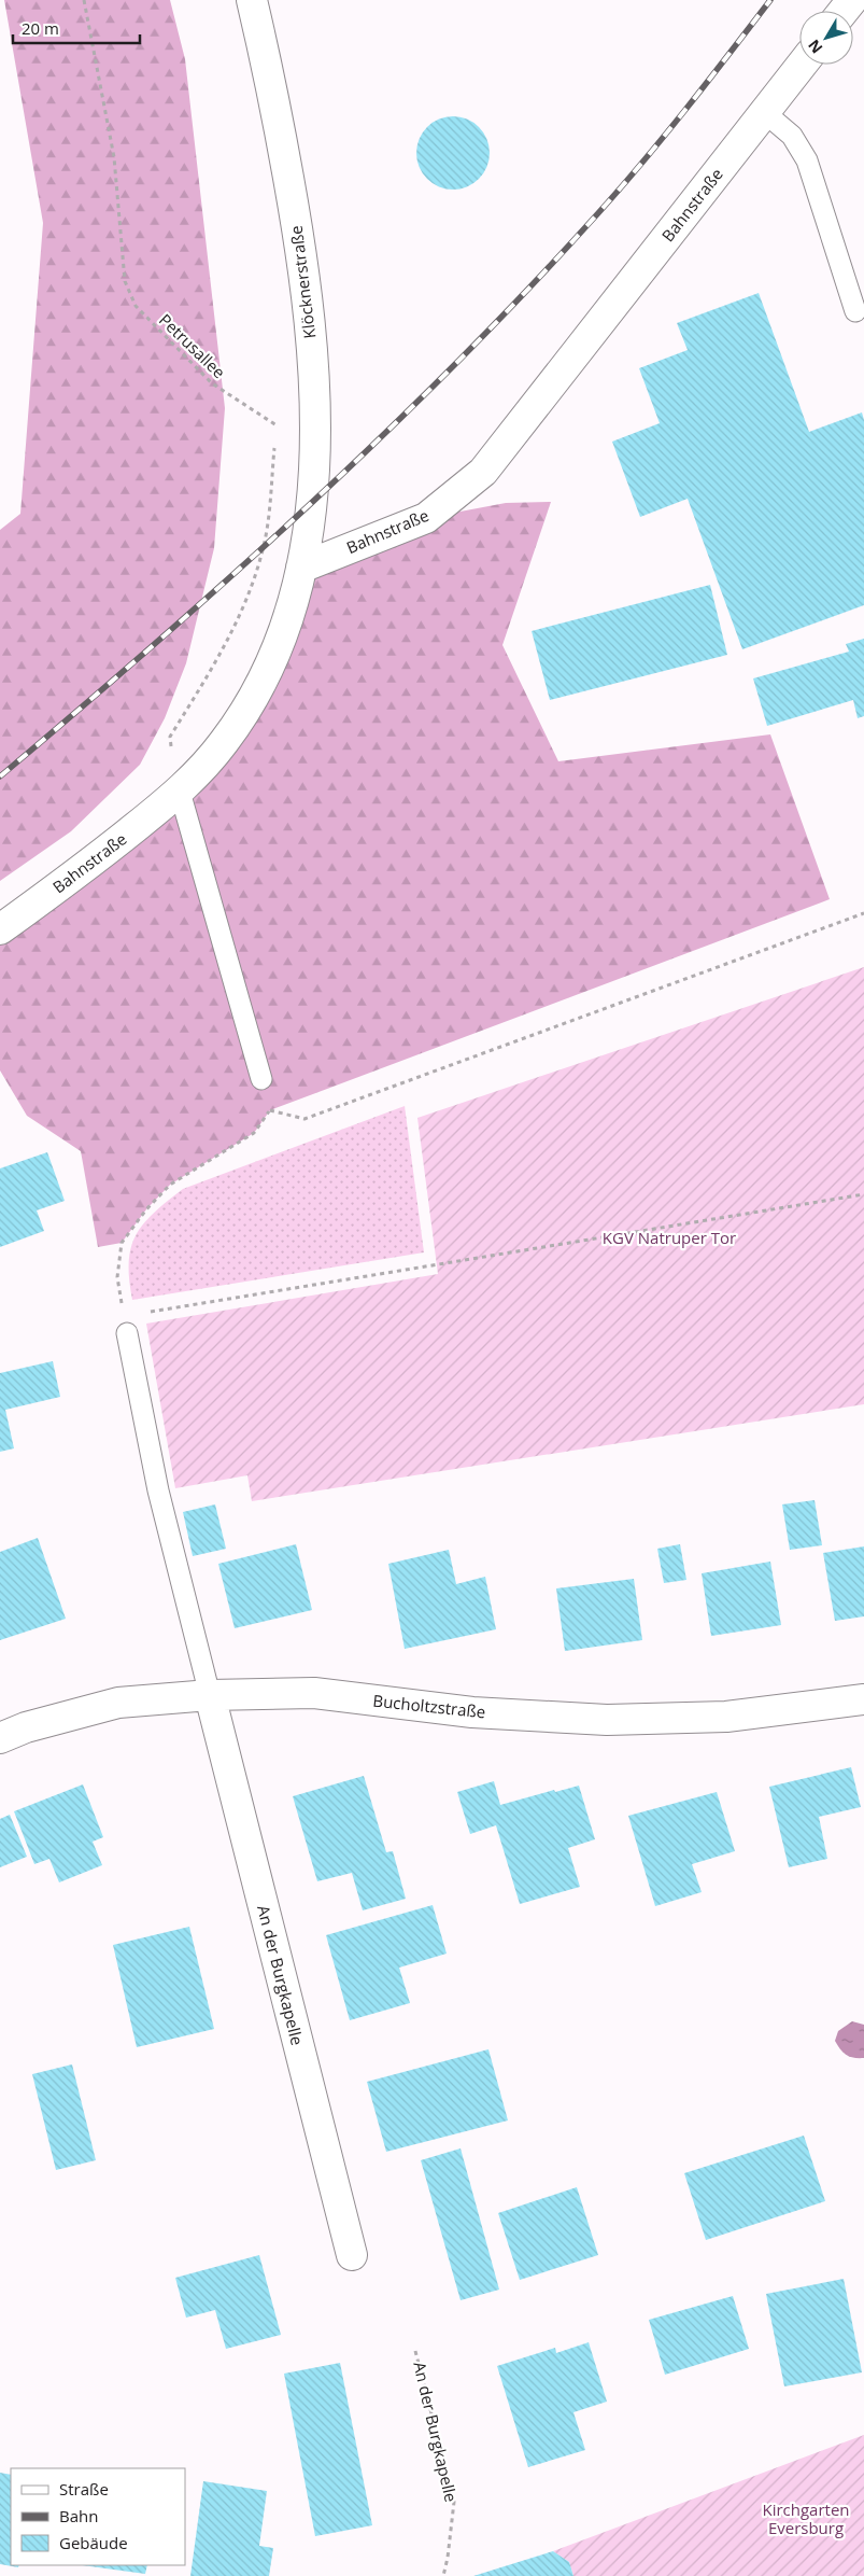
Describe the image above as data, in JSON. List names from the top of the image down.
{
  "streets": {
    "street": [
      "Bahnstraße",
      "Klöcknerstraße",
      "Bucholtzstraße",
      "An der Burgkapelle"
    ],
    "path": ["Petrusallee"]
  },
  "crossings": [
    ["Bahnstraße", "Klöcknerstraße"],
    ["Bucholtzstraße", "An der Burgkapelle"]
  ],
  "parks": ["KGV Natruper Tor", "Kirchgarten Eversburg"],
  "legend": ["Straße", "Bahn", "Gebäude"],
  "scale_bar": "20 m",
  "north": "bottom left"
}
